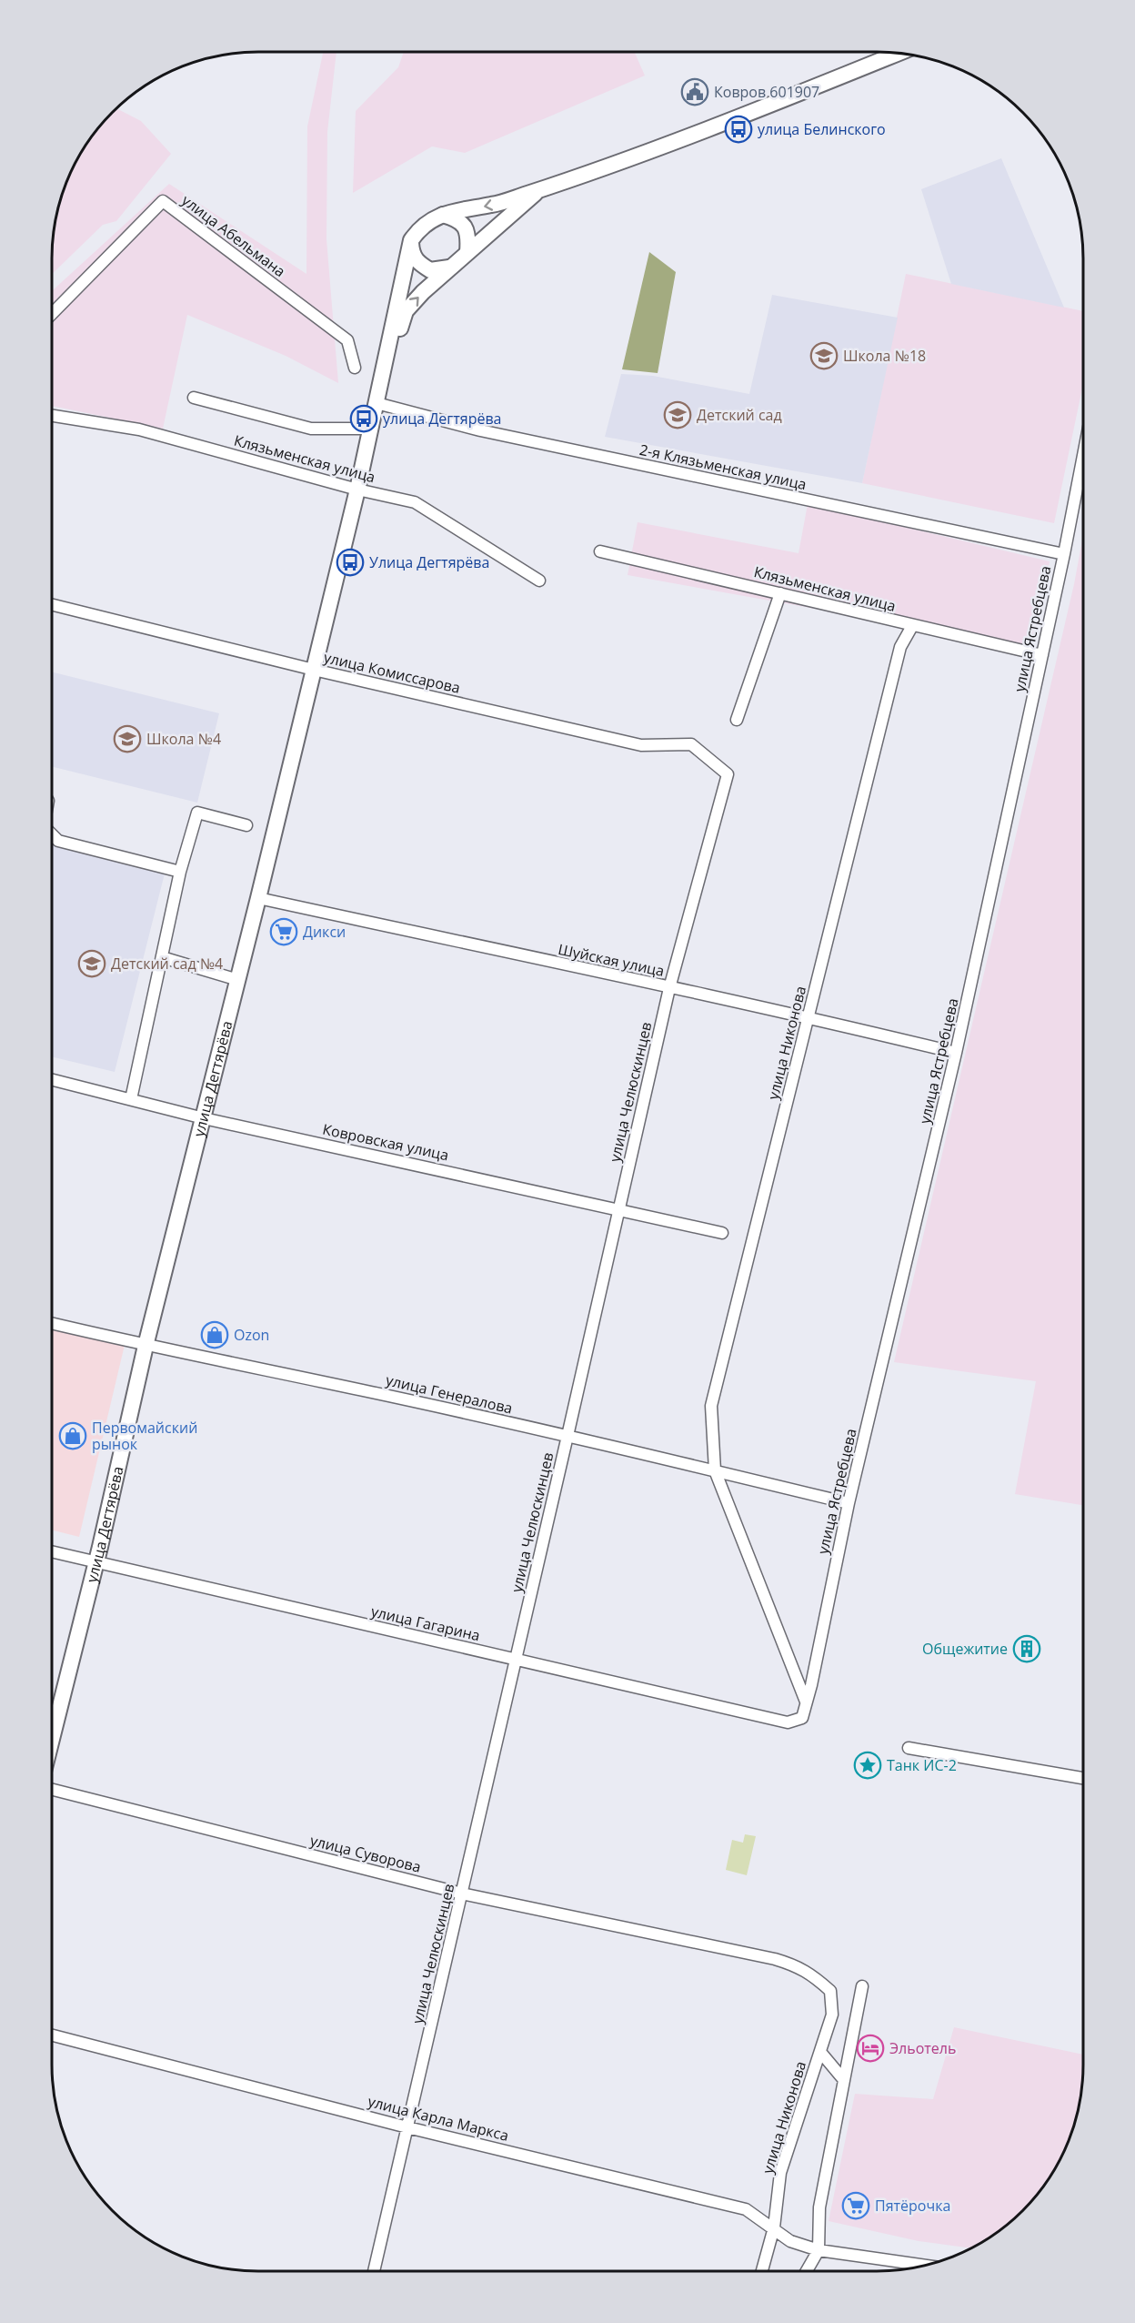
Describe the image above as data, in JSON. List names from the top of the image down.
{
  "streets": {
    "main road": ["улица Дегтярёва"],
    "street": [
      "улица Абельмана",
      "Клязьменская улица",
      "2-я Клязьменская улица",
      "улица Ястребцева",
      "улица Комиссарова",
      "Шуйская улица",
      "улица Никонова",
      "улица Челюскинцев",
      "Ковровская улица",
      "улица Генералова",
      "улица Гагарина",
      "улица Суворова",
      "улица Карла Маркса"
    ]
  },
  "crossings": [
    ["Клязьменская улица", "улица Ястребцева"],
    ["Клязьменская улица", "улица Никонова"],
    ["Клязьменская улица", "улица Дегтярёва"],
    ["2-я Клязьменская улица", "улица Ястребцева"],
    ["2-я Клязьменская улица", "улица Дегтярёва"],
    ["улица Ястребцева", "Шуйская улица"],
    ["улица Ястребцева", "улица Никонова"],
    ["улица Ястребцева", "улица Генералова"],
    ["улица Ястребцева", "улица Гагарина"],
    ["улица Комиссарова", "улица Дегтярёва"],
    ["улица Комиссарова", "улица Челюскинцев"],
    ["Шуйская улица", "улица Никонова"],
    ["Шуйская улица", "улица Дегтярёва"],
    ["Шуйская улица", "улица Челюскинцев"],
    ["улица Никонова", "улица Генералова"],
    ["улица Никонова", "улица Суворова"],
    ["улица Никонова", "улица Карла Маркса"],
    ["улица Дегтярёва", "Ковровская улица"],
    ["улица Дегтярёва", "улица Генералова"],
    ["улица Дегтярёва", "улица Гагарина"],
    ["улица Челюскинцев", "Ковровская улица"],
    ["улица Челюскинцев", "улица Генералова"],
    ["улица Челюскинцев", "улица Гагарина"],
    ["улица Челюскинцев", "улица Суворова"],
    ["улица Челюскинцев", "улица Карла Маркса"]
  ],
  "places": {
    "public building": ["Ковров 601907"],
    "bus stop": ["улица Белинского", "улица Дегтярёва", "Улица Дегтярёва"],
    "school or university": [
      "Школа №18",
      "Детский сад",
      "Школа №4",
      "Детский сад №4"
    ],
    "supermarket": ["Дикси", "Пятёрочка"],
    "shop": ["Ozon", "Первомайский рынок"],
    "building": ["Общежитие"],
    "place": ["Танк ИС-2"],
    "hotel": ["Эльотель"]
  }
}
